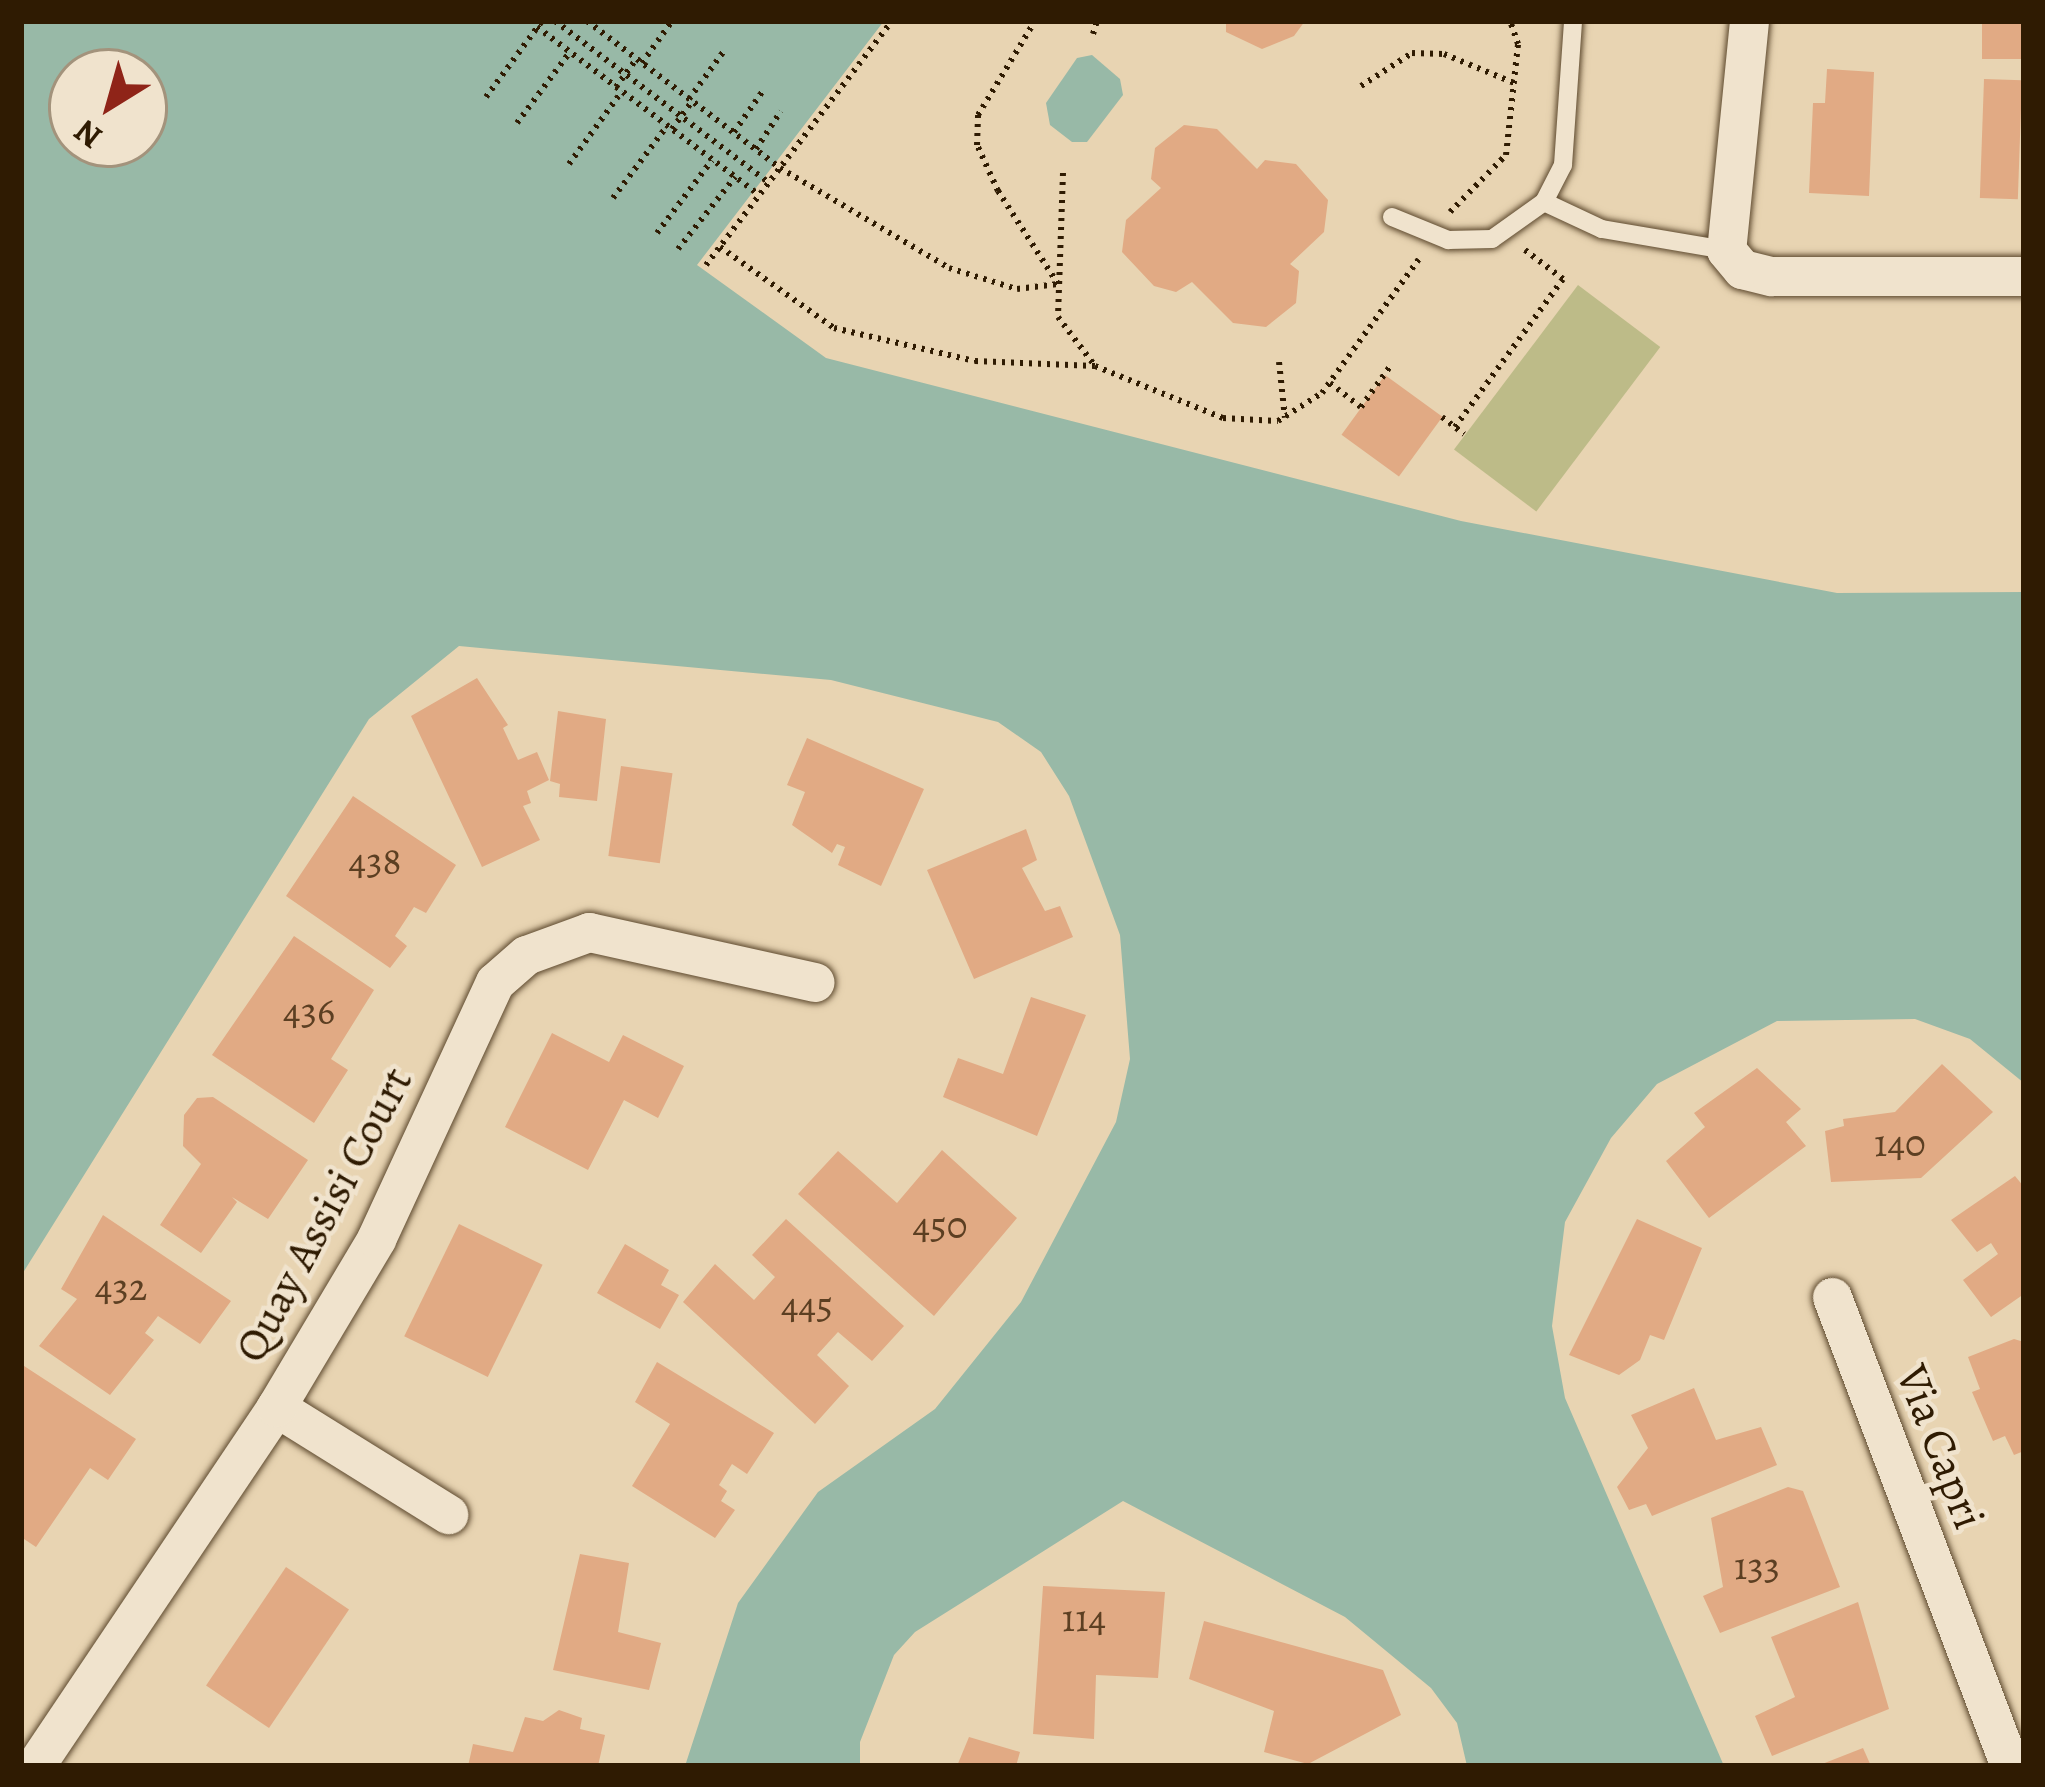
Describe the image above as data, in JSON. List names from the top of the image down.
{
  "streets": {
    "street": ["Quay Assisi Court", "Via Capri"]
  },
  "house_numbers": [
    "438",
    "436",
    "140",
    "450",
    "432",
    "445",
    "133",
    "114"
  ],
  "north": "bottom left"
}
